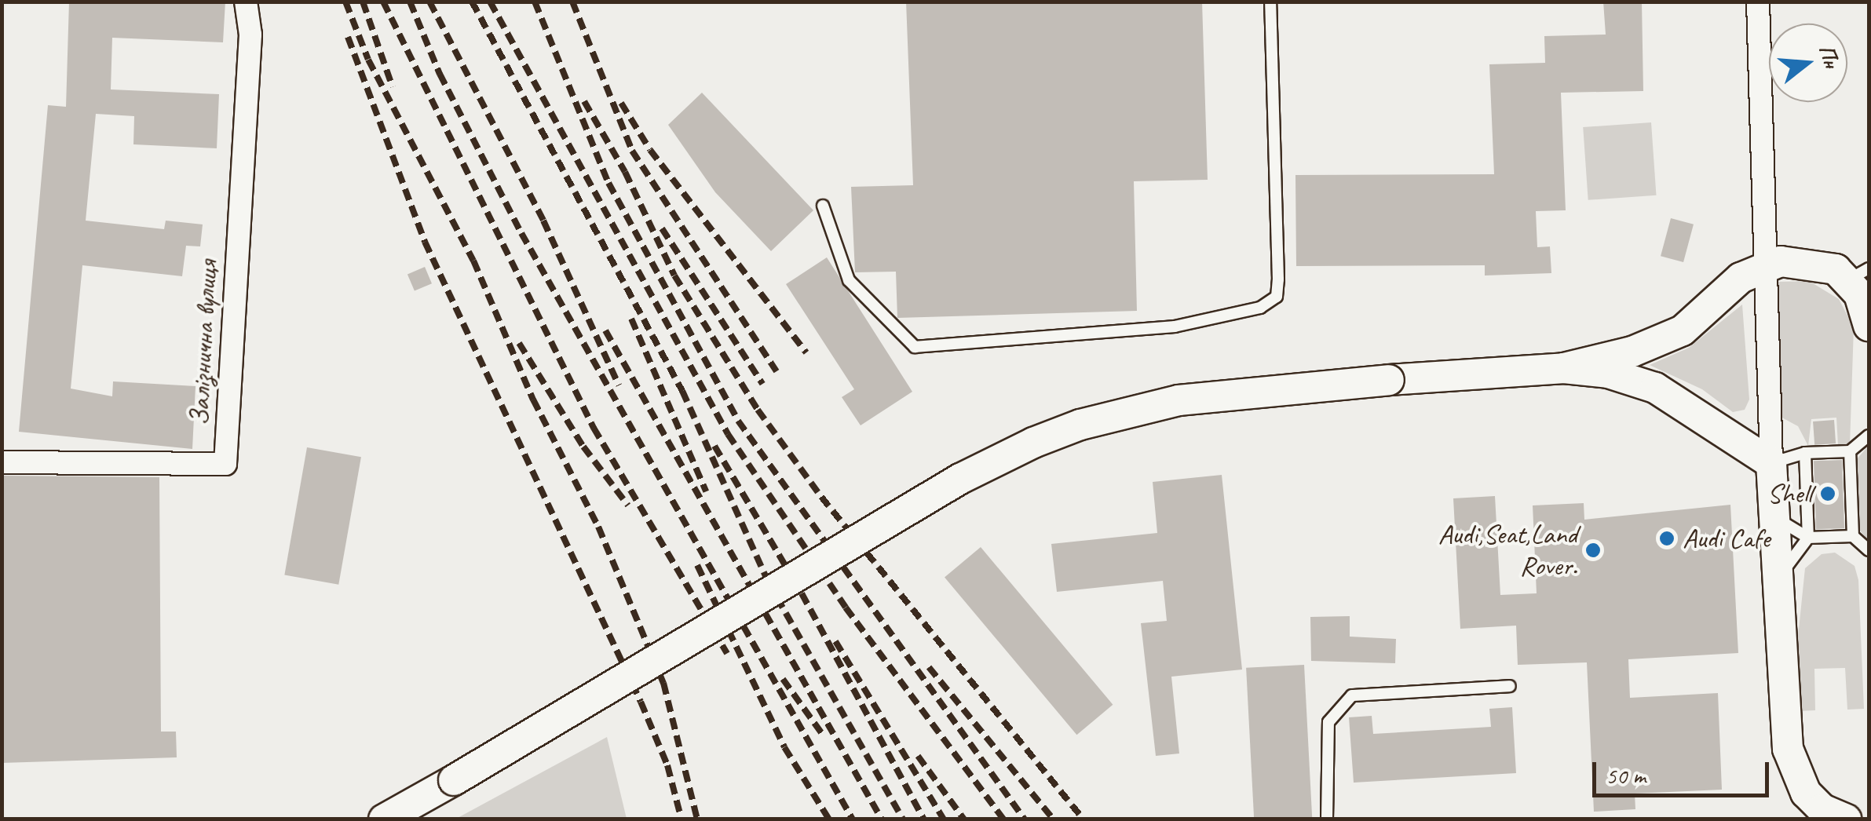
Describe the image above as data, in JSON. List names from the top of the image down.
{
  "streets": {
    "street": ["Залізнична вулиця"]
  },
  "places": ["Shell", "Audi Cafe", "Audi,Seat,Land Rover."],
  "scale_bar": "50 m",
  "north": "right"
}
